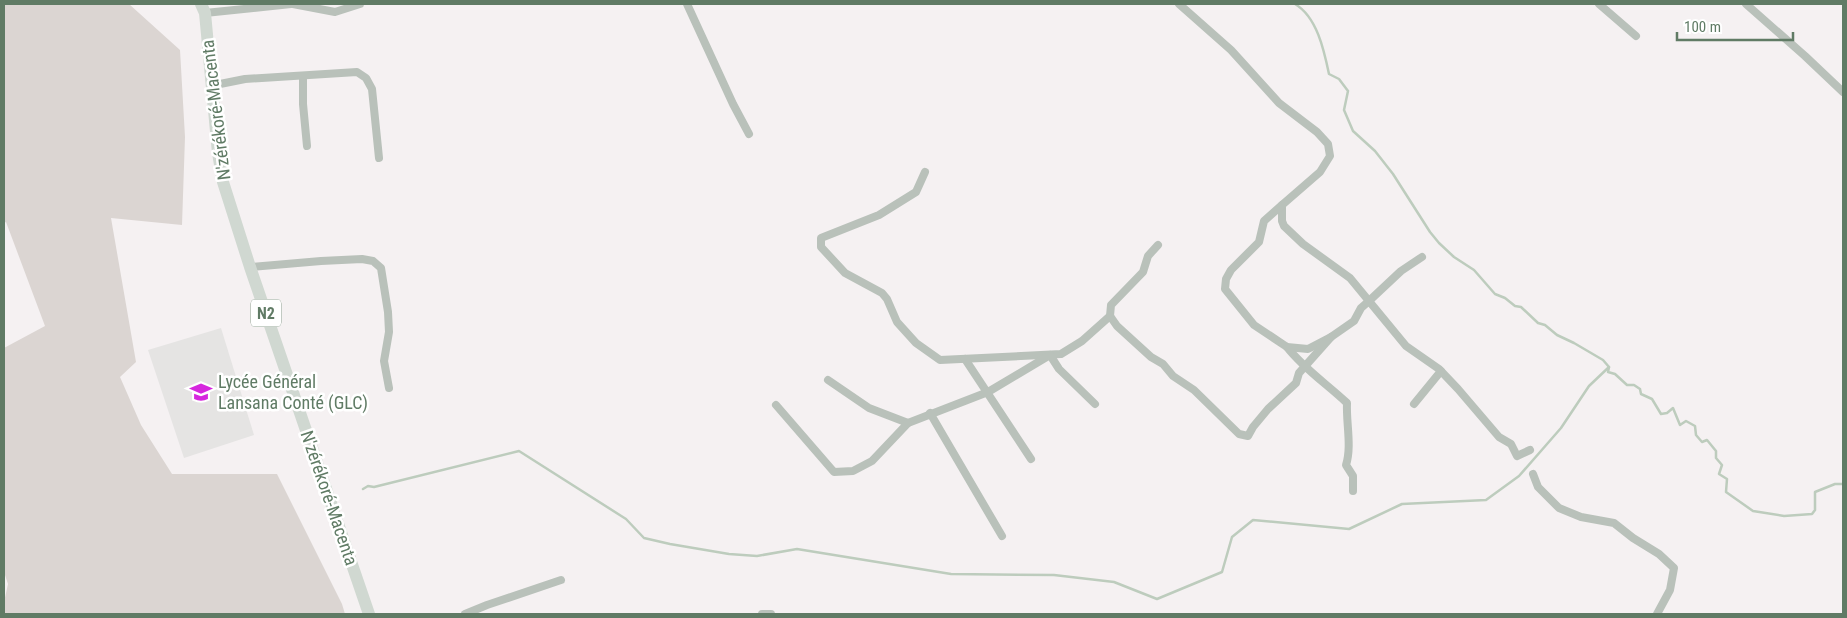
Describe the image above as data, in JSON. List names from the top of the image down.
{
  "streets": {
    "highway": ["N'zérékoré-Macenta", "N2"]
  },
  "places": {
    "school or university": ["Lycée Général Lansana Conté (GLC)"]
  },
  "scale_bar": "100 m"
}
